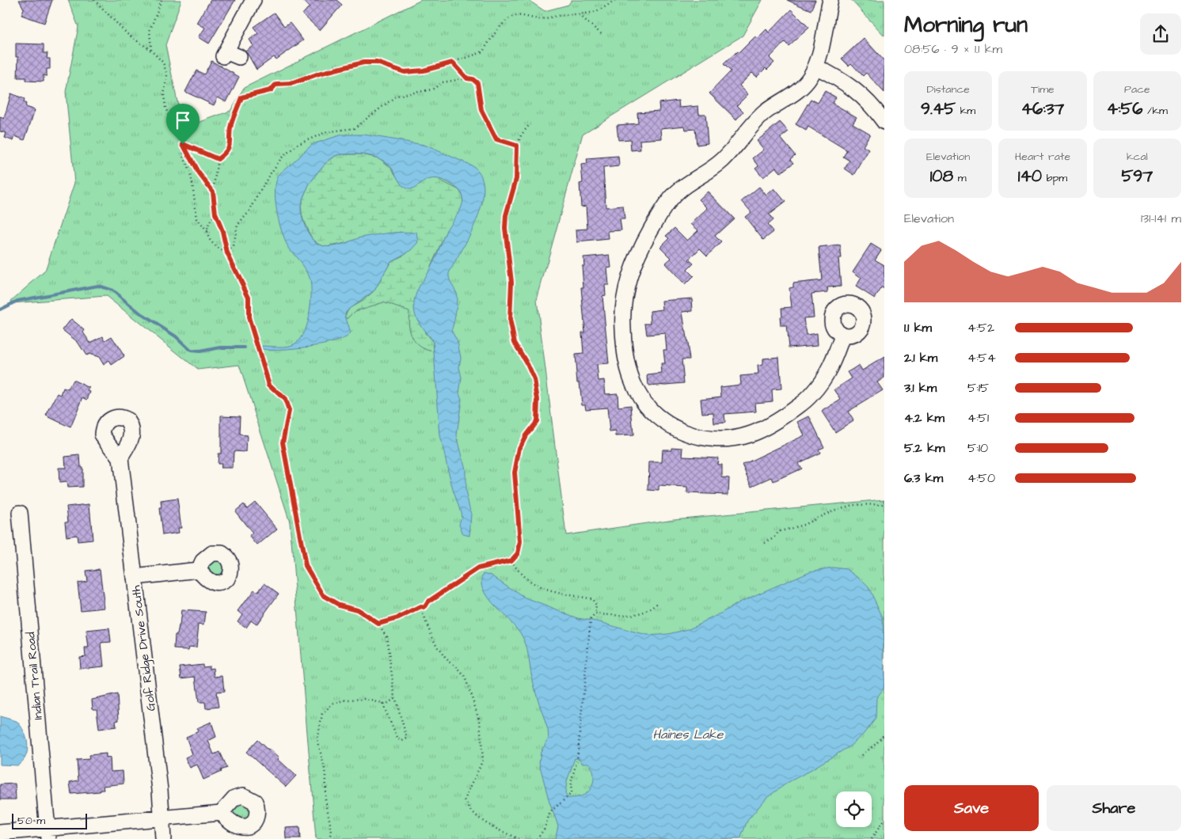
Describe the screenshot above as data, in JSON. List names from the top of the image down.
{
  "streets": {
    "street": ["Golf Ridge Drive South", "Indian Trail Road"]
  },
  "water": ["Haines Lake"],
  "scale_bar": "50 m",
  "page": {
    "heading": ["Morning run", "08:56 · 9 × 1.1 km"],
    "stats": [
      ["Distance", "9.45 km"],
      ["Time", "46:37"],
      ["Pace", "4:56 /km"],
      ["Elevation", "108 m"],
      ["Heart rate", "140 bpm"],
      ["kcal", "597"]
    ],
    "chart": ["Elevation", "131–141 m"],
    "list": [
      {
        "name": "1.1 km",
        "note": "4:52"
      },
      {
        "name": "2.1 km",
        "note": "4:54"
      },
      {
        "name": "3.1 km",
        "note": "5:15"
      },
      {
        "name": "4.2 km",
        "note": "4:51"
      },
      {
        "name": "5.2 km",
        "note": "5:10"
      },
      {
        "name": "6.3 km",
        "note": "4:50"
      }
    ],
    "buttons": ["Save", "Share"],
    "scale": "50 m"
  }
}
